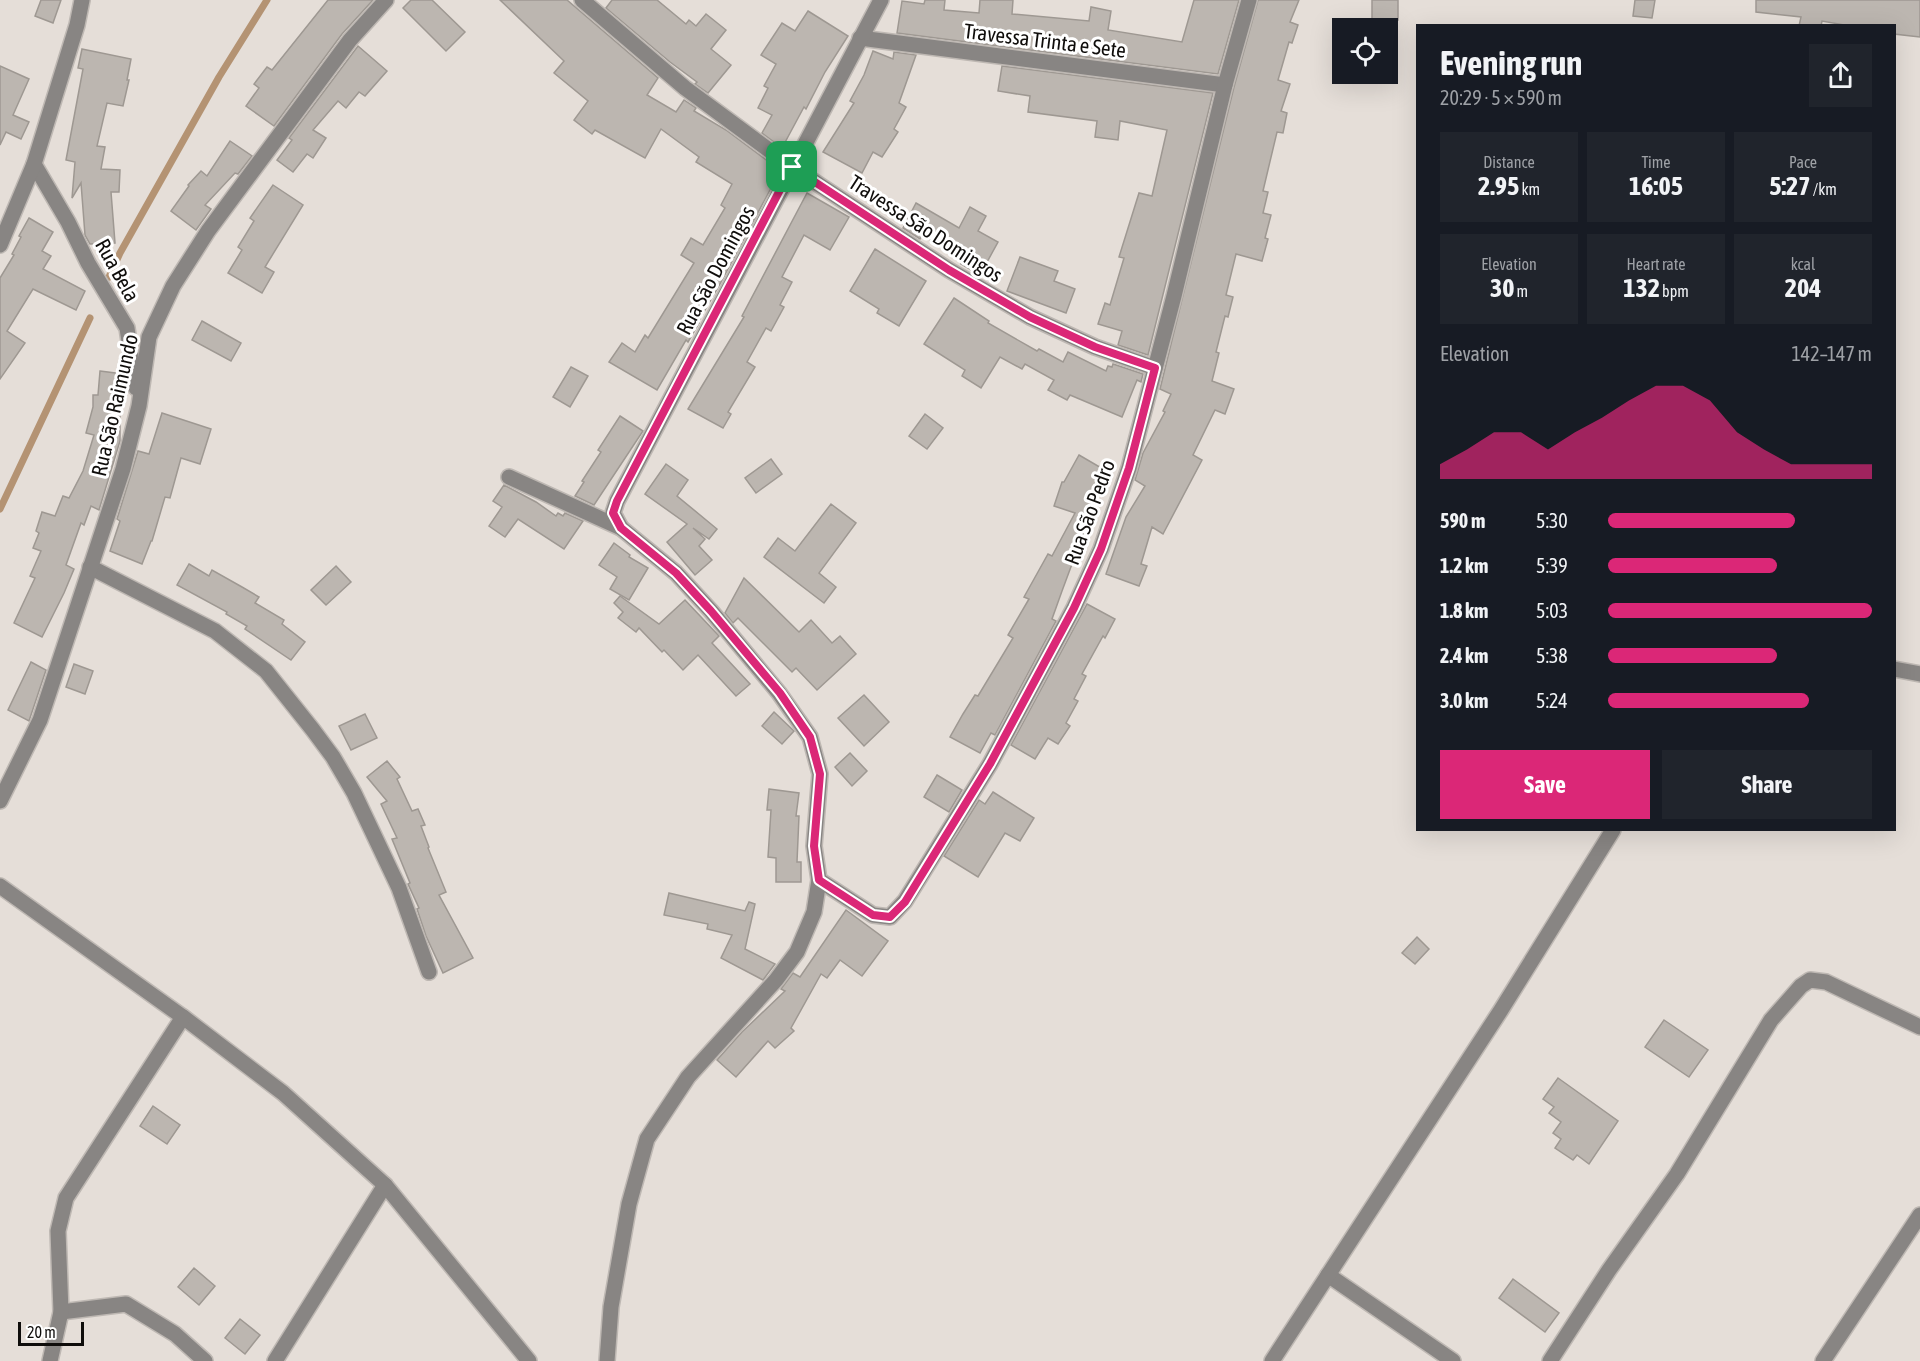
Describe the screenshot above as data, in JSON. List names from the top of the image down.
{
  "streets": {
    "street": [
      "Travessa Trinta e Sete",
      "Travessa São Domingos",
      "Rua Bela",
      "Rua São Domingos",
      "Rua São Raimundo",
      "Rua São Pedro"
    ]
  },
  "crossings": [
    ["Travessa Trinta e Sete", "Rua São Domingos"],
    ["Travessa Trinta e Sete", "Rua São Pedro"],
    ["Travessa São Domingos", "Rua São Domingos"],
    ["Travessa São Domingos", "Rua São Pedro"],
    ["Rua Bela", "Rua São Raimundo"]
  ],
  "scale_bar": "20 m",
  "page": {
    "heading": ["Evening run", "20:29 · 5 × 590 m"],
    "stats": [
      ["Distance", "2.95 km"],
      ["Time", "16:05"],
      ["Pace", "5:27 /km"],
      ["Elevation", "30 m"],
      ["Heart rate", "132 bpm"],
      ["kcal", "204"]
    ],
    "chart": ["Elevation", "142–147 m"],
    "list": [
      {
        "name": "590 m",
        "note": "5:30"
      },
      {
        "name": "1.2 km",
        "note": "5:39"
      },
      {
        "name": "1.8 km",
        "note": "5:03"
      },
      {
        "name": "2.4 km",
        "note": "5:38"
      },
      {
        "name": "3.0 km",
        "note": "5:24"
      }
    ],
    "buttons": ["Save", "Share"],
    "scale": "20 m"
  }
}
